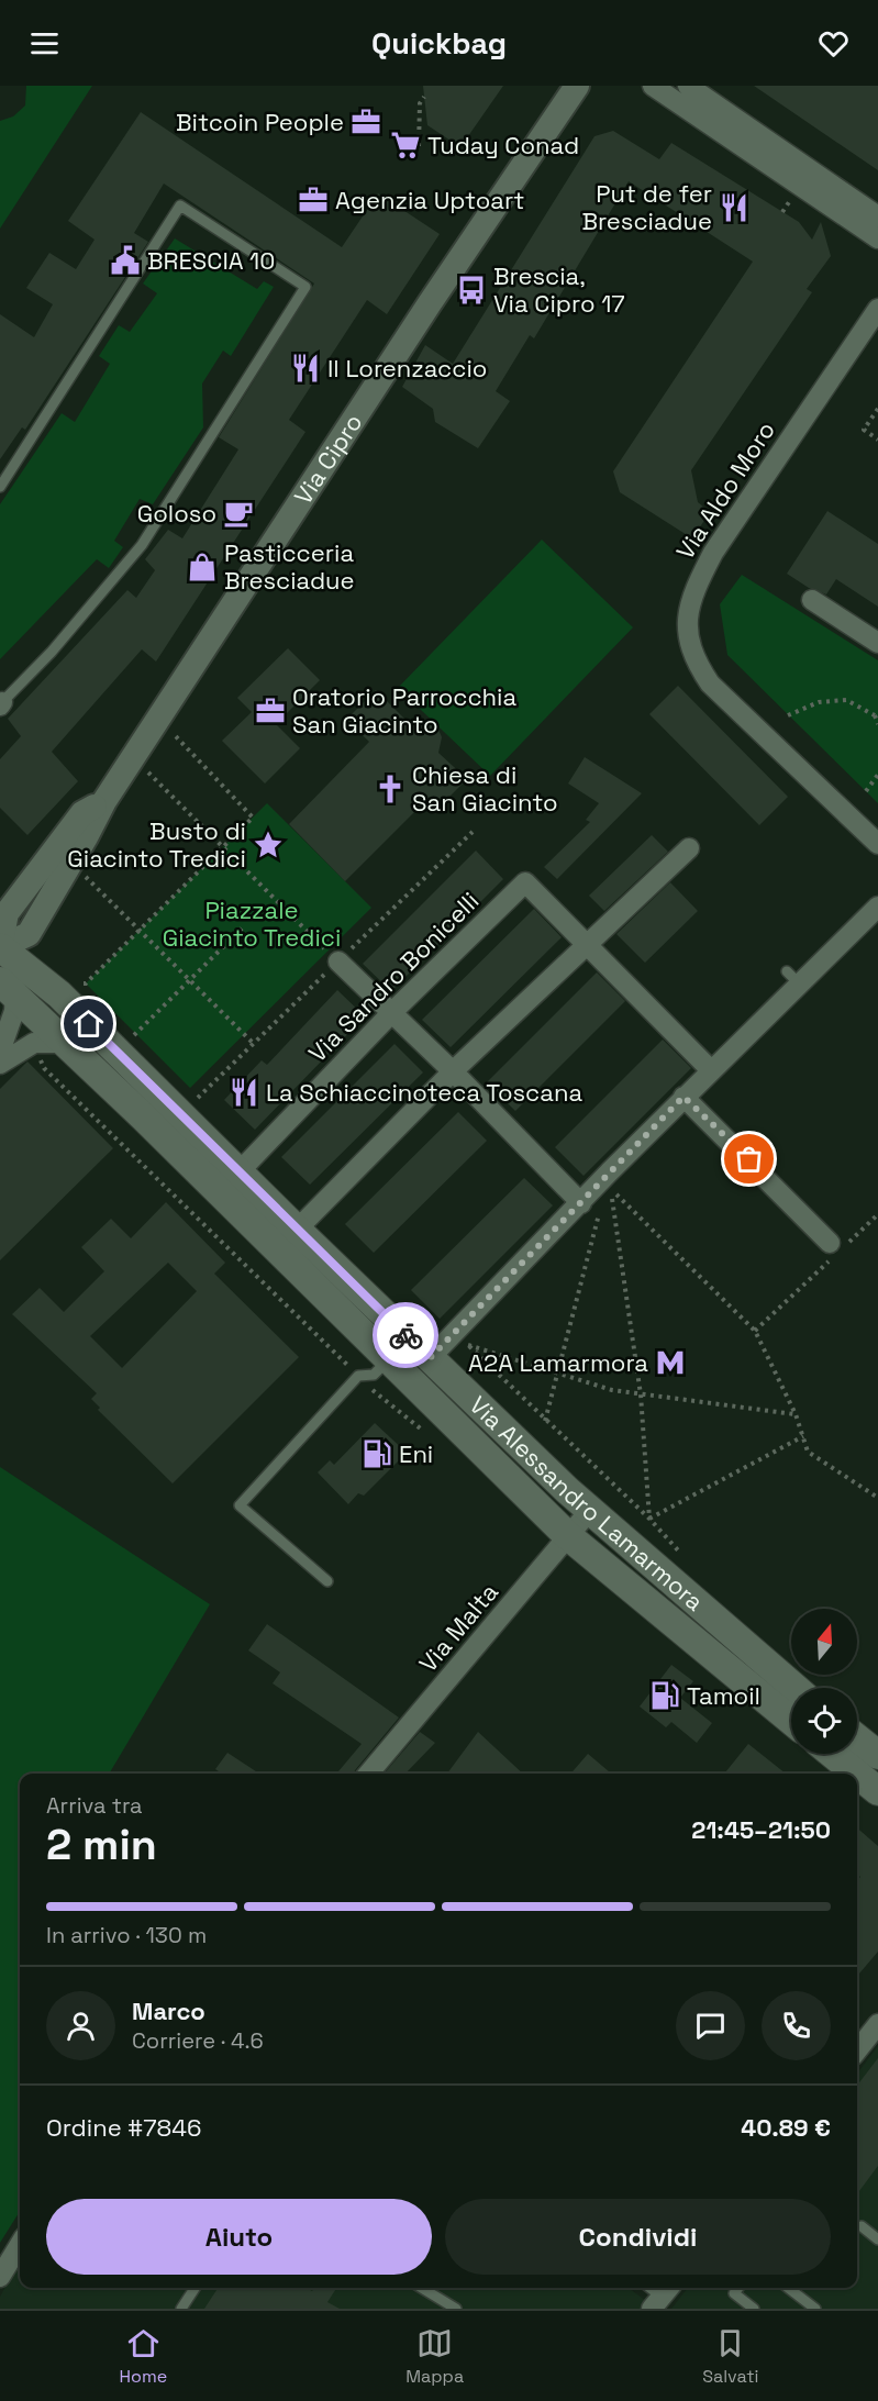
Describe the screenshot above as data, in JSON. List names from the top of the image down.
{
  "streets": {
    "main road": ["Via Alessandro Lamarmora"],
    "street": [
      "Via Cipro",
      "Via Aldo Moro",
      "Via Sandro Bonicelli",
      "Via Malta"
    ]
  },
  "crossings": [
    ["Via Cipro", "Via Alessandro Lamarmora"],
    ["Via Sandro Bonicelli", "Via Alessandro Lamarmora"],
    ["Via Alessandro Lamarmora", "Via Malta"]
  ],
  "parks": ["Piazzale Giacinto Tredici"],
  "places": {
    "office": ["Bitcoin People", "Agenzia Uptoart", "Oratorio Parrocchia San Giacinto"],
    "supermarket": ["Tuday Conad"],
    "restaurant": ["Put de fer Bresciadue", "Il Lorenzaccio", "La Schiaccinoteca Toscana"],
    "public building": ["BRESCIA 10"],
    "bus stop": ["Brescia, Via Cipro 17"],
    "cafe": ["Goloso"],
    "shop": ["Pasticceria Bresciadue"],
    "church": ["Chiesa di San Giacinto"],
    "place": ["Busto di Giacinto Tredici"],
    "metro station": ["A2A Lamarmora"],
    "fuel station": ["Eni", "Tamoil"]
  },
  "north": "top",
  "page": {
    "header": "Quickbag",
    "heading": ["2 min", "Arriva tra", "21:45–21:50"],
    "panel": [
      "Marco",
      "Corriere · 4.6",
      "Ordine #7846",
      "40.89 €"
    ],
    "bar": "In arrivo · 130 m",
    "buttons": ["Aiuto", "Condividi"],
    "tabs": ["Home", "Mappa", "Salvati"]
  }
}
